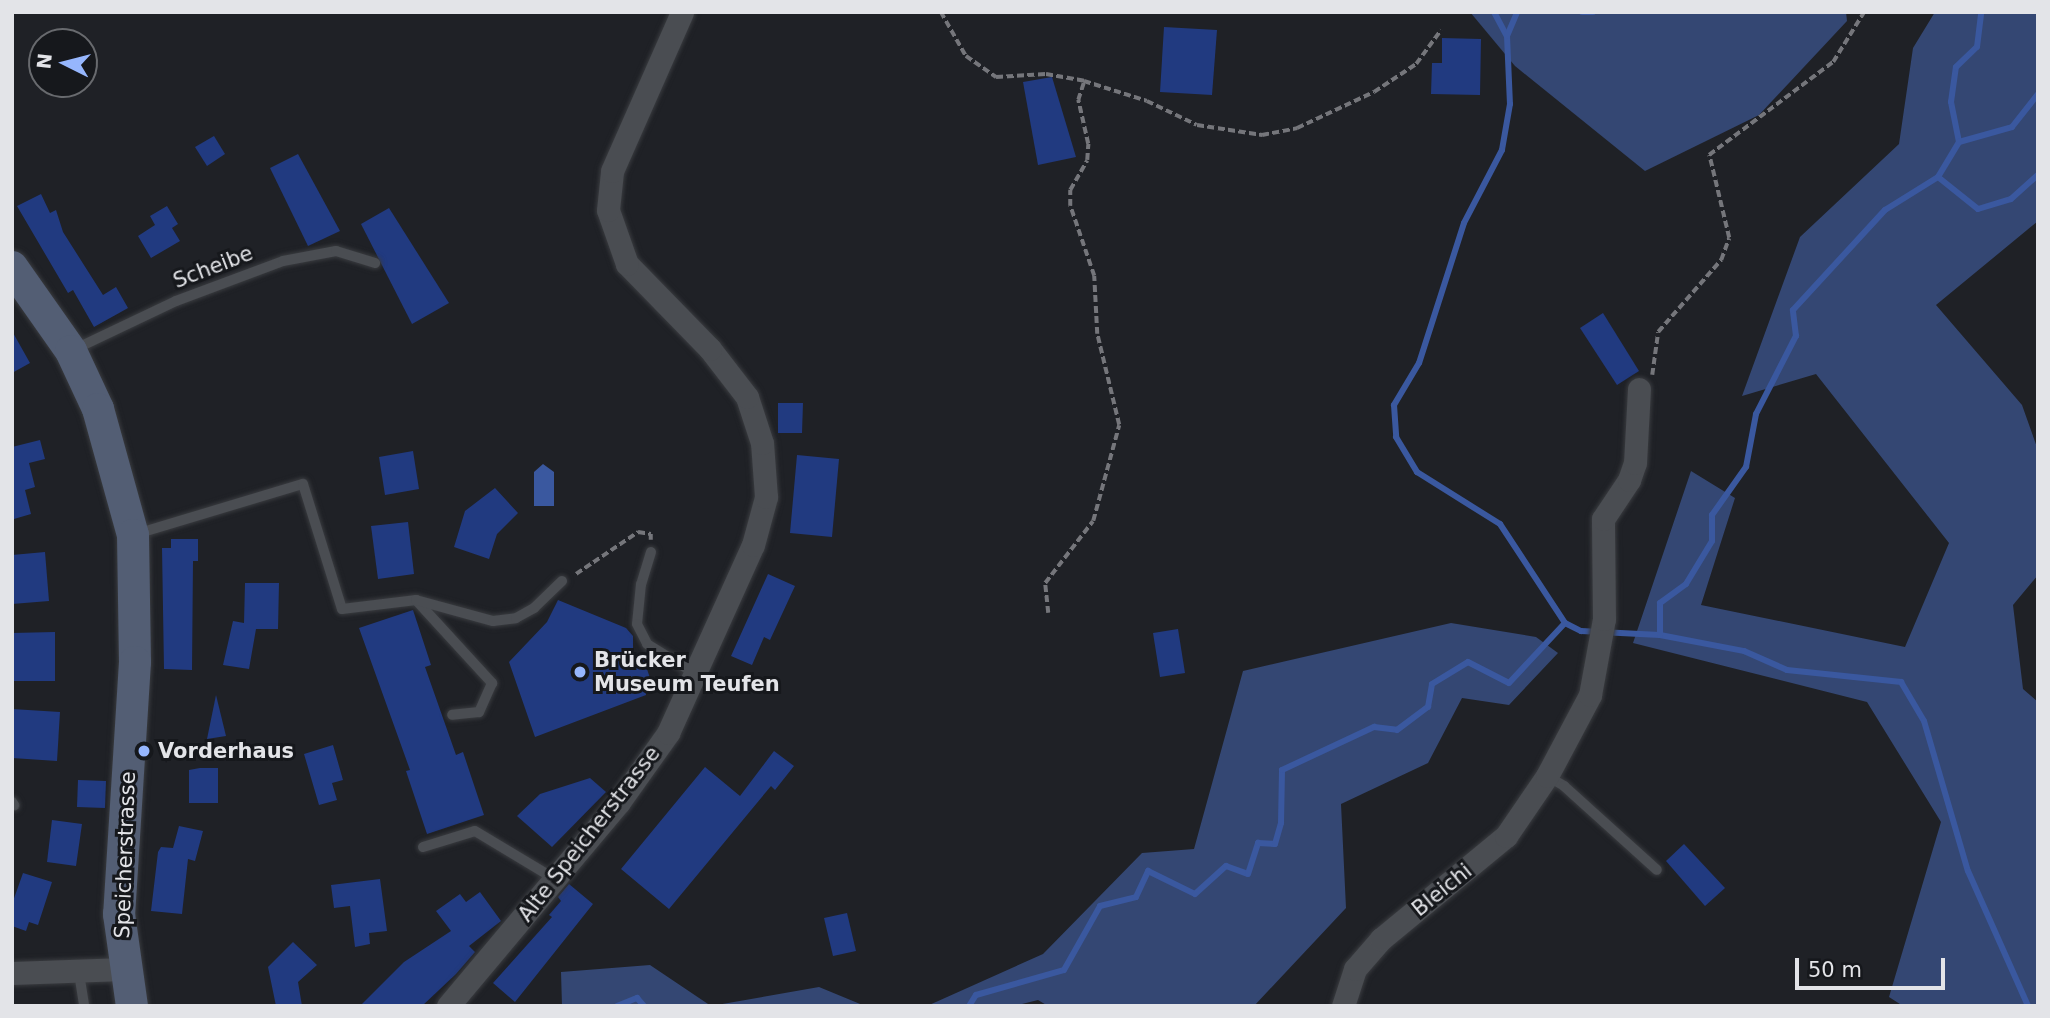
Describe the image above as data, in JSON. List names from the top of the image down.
{
  "streets": {
    "main road": ["Speicherstrasse"],
    "street": ["Alte Speicherstrasse", "Bleichi"],
    "lane": ["Scheibe"]
  },
  "crossings": [
    ["Scheibe", "Speicherstrasse"]
  ],
  "places": ["Brücker Museum Teufen", "Vorderhaus"],
  "scale_bar": "50 m",
  "north": "left"
}
